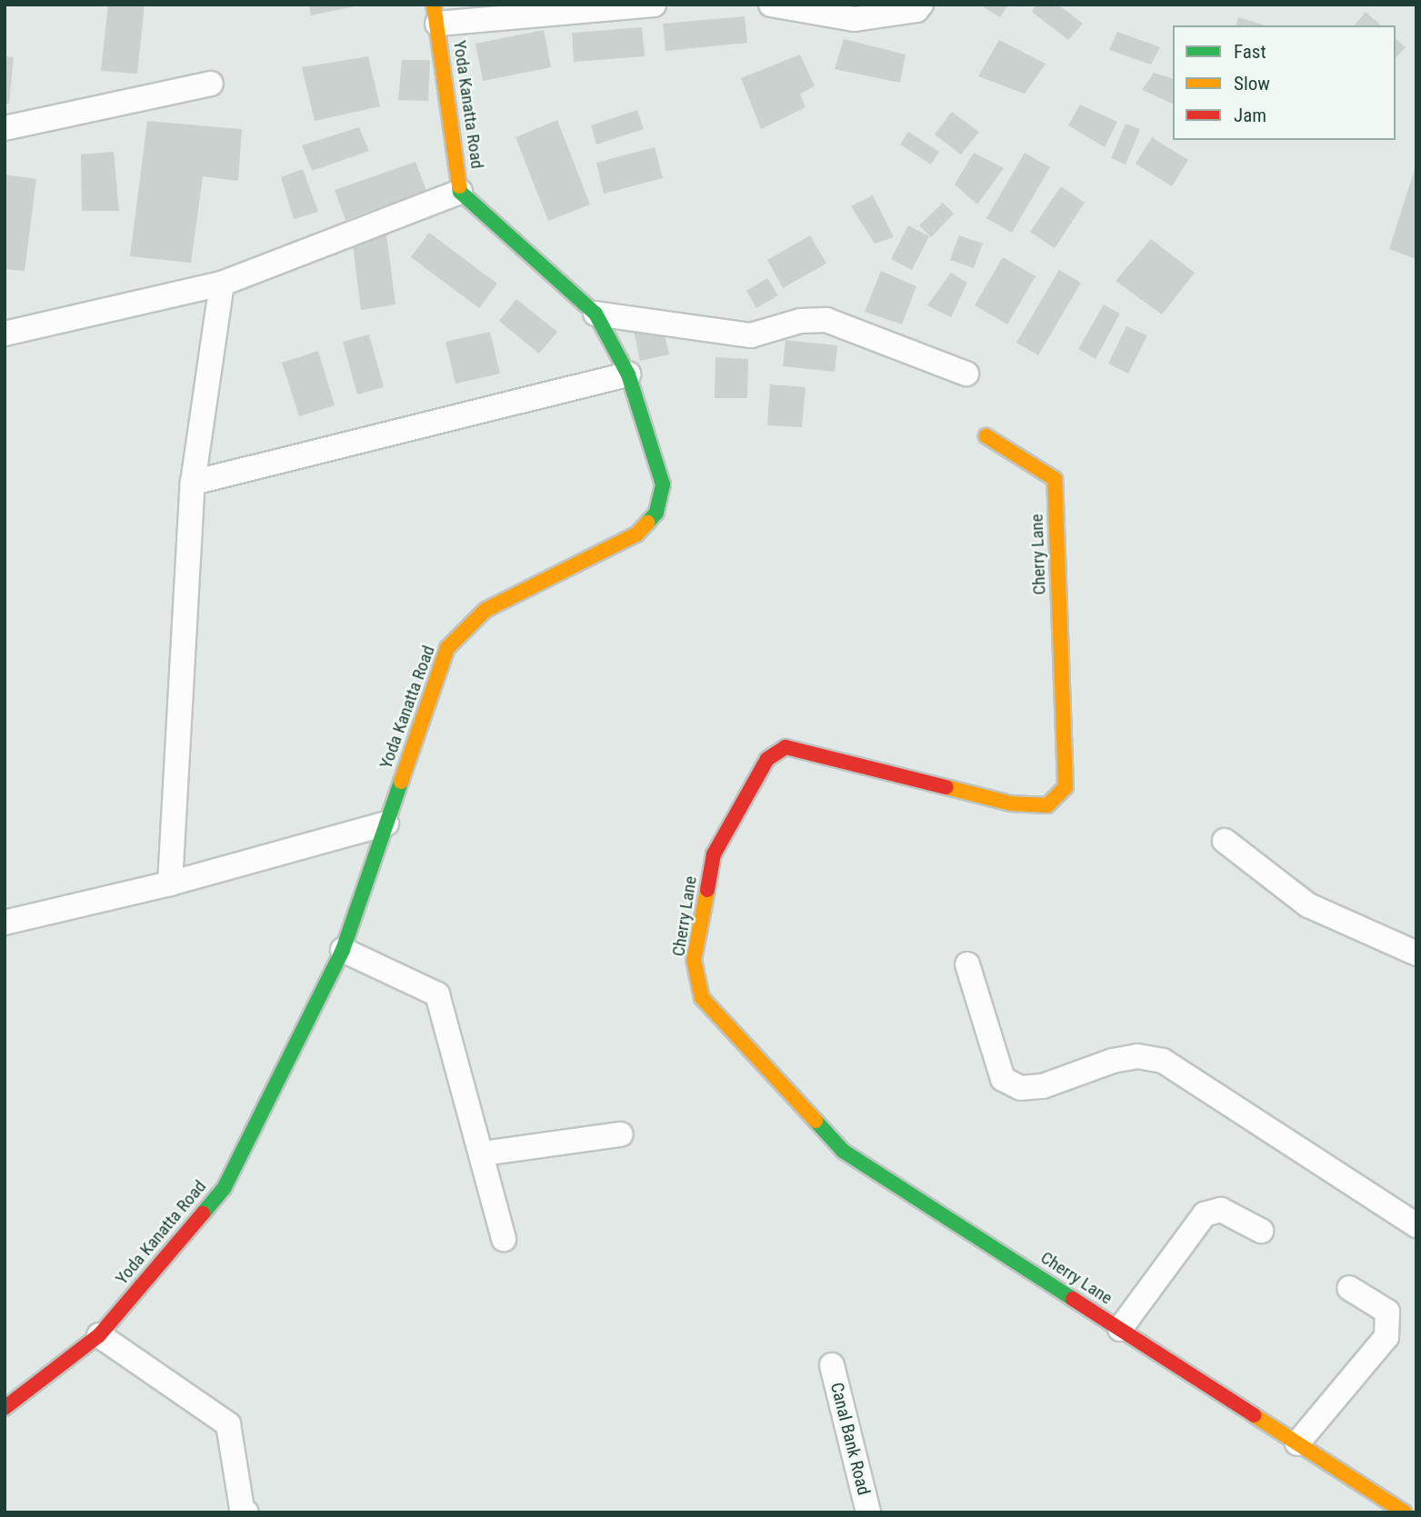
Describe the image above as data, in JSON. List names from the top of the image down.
{
  "streets": {
    "street": ["Yoda Kanatta Road", "Cherry Lane", "Canal Bank Road"]
  },
  "legend": ["Fast", "Slow", "Jam"]
}
